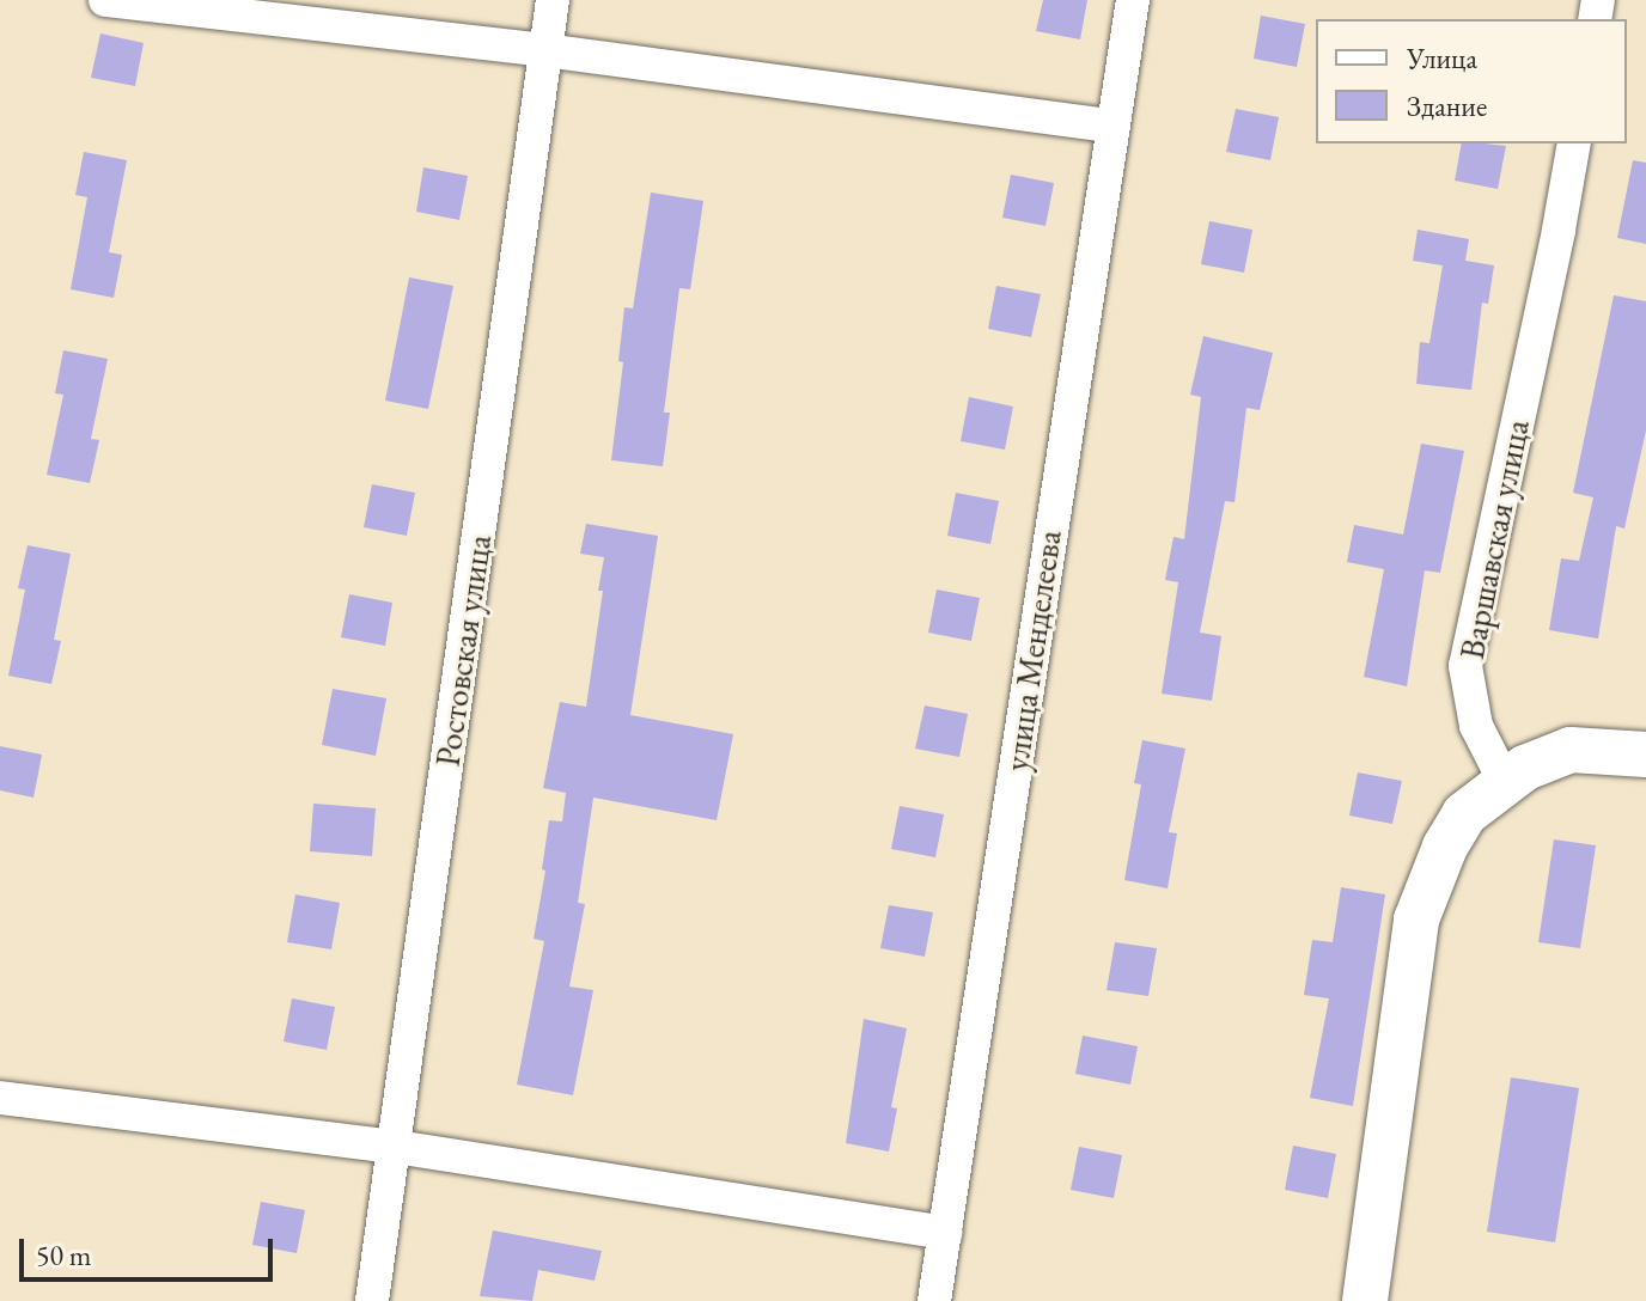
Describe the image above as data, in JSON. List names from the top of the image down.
{
  "streets": {
    "street": ["Варшавская улица", "Ростовская улица", "улица Менделеева"]
  },
  "legend": ["Улица", "Здание"],
  "scale_bar": "50 m"
}
